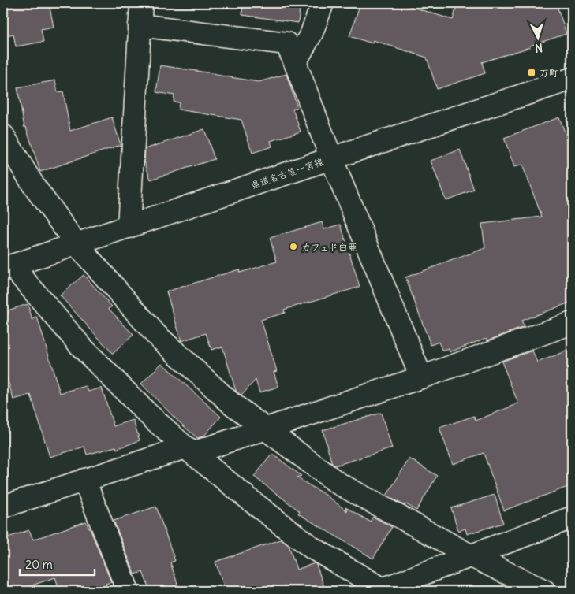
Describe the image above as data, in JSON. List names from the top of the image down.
{
  "streets": {
    "street": ["県道名古屋一宮線"]
  },
  "places": {
    "transit": ["万町"],
    "other": ["カフェド白亜"]
  },
  "scale_bar": "20 m",
  "north": "bottom"
}
